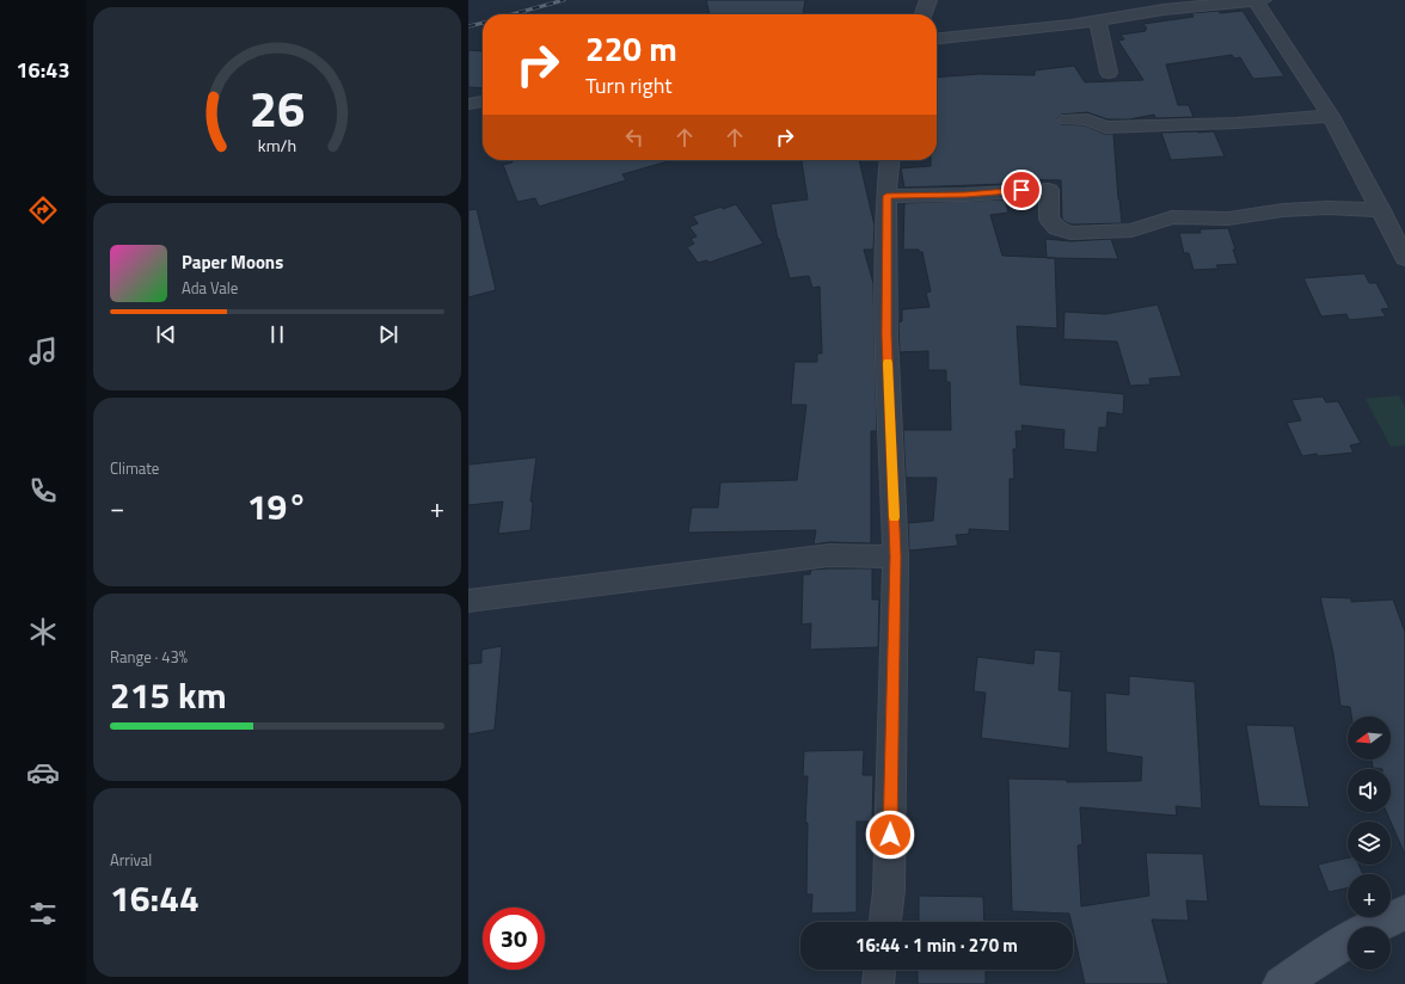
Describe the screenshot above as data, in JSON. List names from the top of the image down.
{
  "north": "left",
  "page": {
    "tabs": "16:43",
    "turn": ["220 m", "Turn right"],
    "song": ["Paper Moons", "Ada Vale"],
    "tile": [
      "Climate",
      ["Range · 43%", "215 km"],
      ["Arrival", "16:44"]
    ],
    "heat": ["−", "19°", "+"],
    "map_buttons": ["+", "−"],
    "limit": "30",
    "trip": "16:44 · 1 min · 270 m",
    "gauge": ["26", "km/h"]
  }
}
